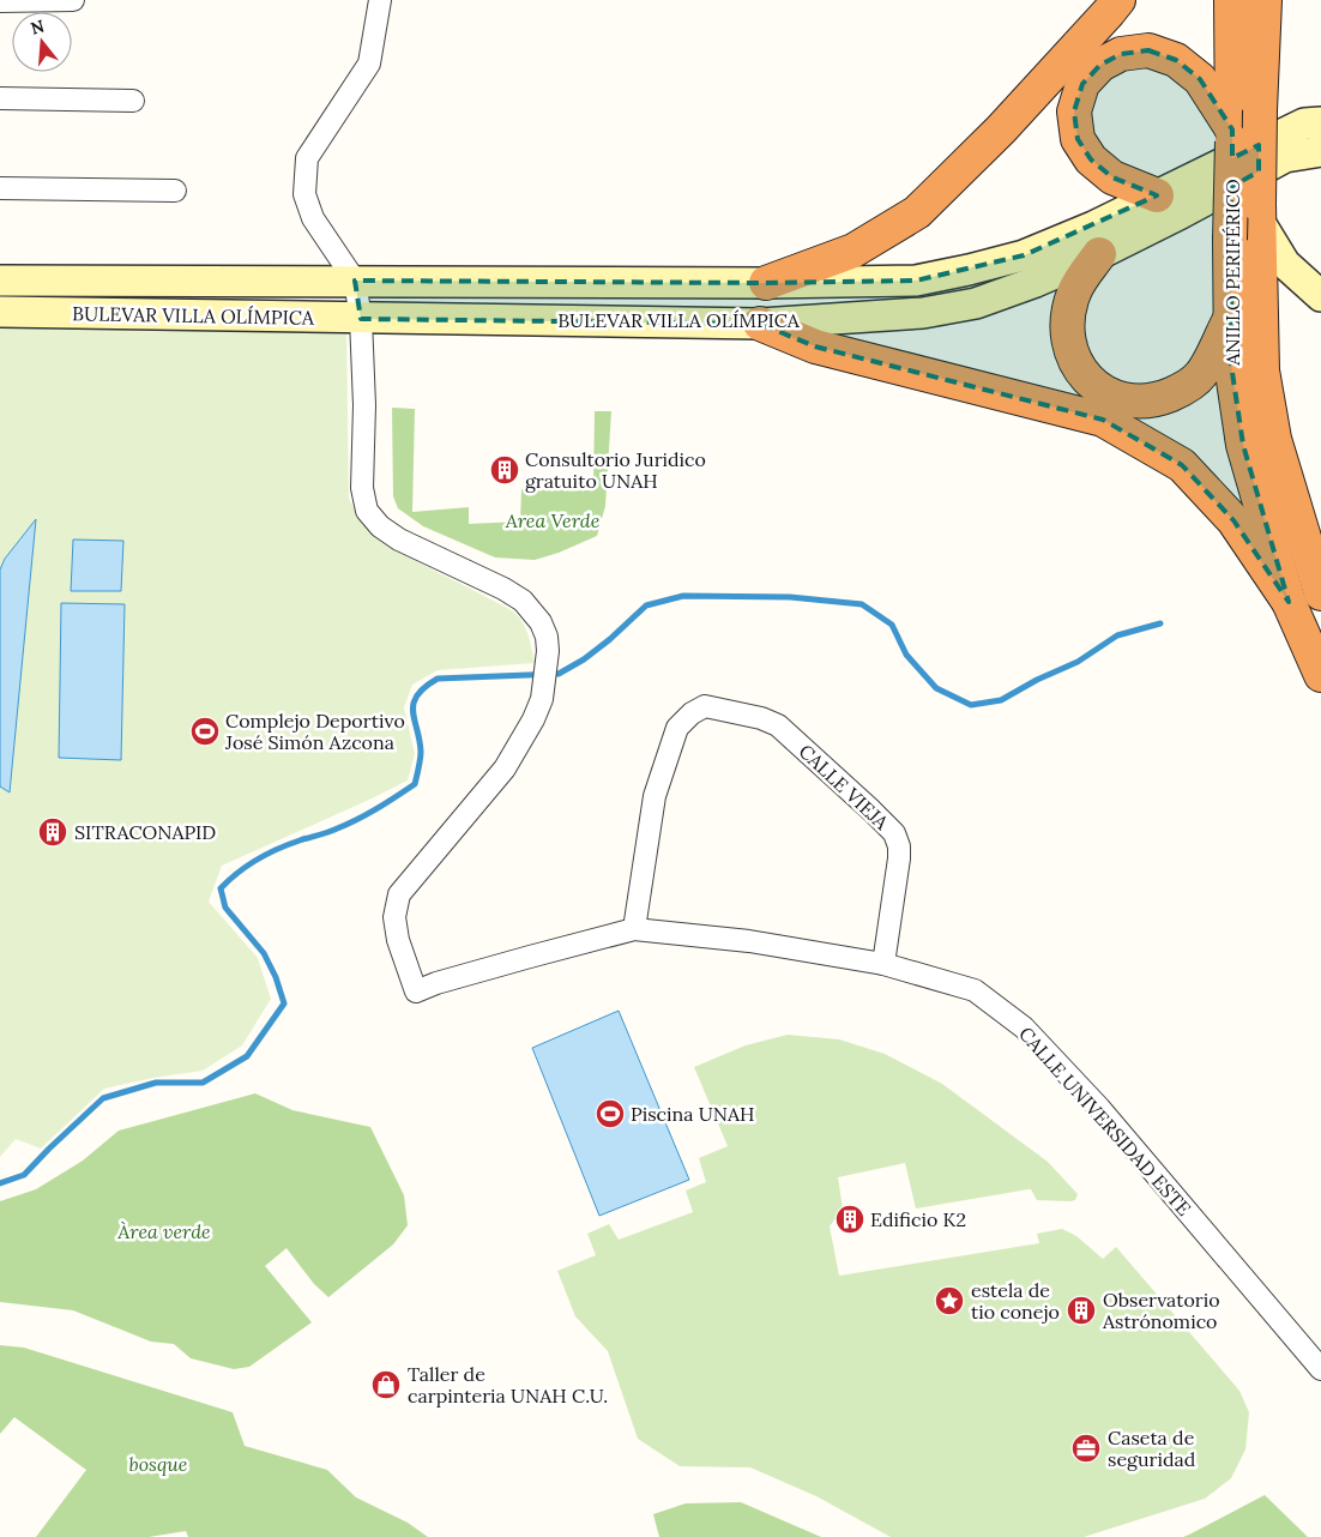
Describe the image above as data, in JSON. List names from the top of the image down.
{
  "streets": {
    "highway": ["ANILLO PERIFÉRICO"],
    "main road": ["BULEVAR VILLA OLÍMPICA"],
    "street": ["CALLE VIEJA", "CALLE UNIVERSIDAD ESTE"]
  },
  "crossings": [
    ["BULEVAR VILLA OLÍMPICA", "CALLE UNIVERSIDAD ESTE"],
    ["CALLE VIEJA", "CALLE UNIVERSIDAD ESTE"]
  ],
  "parks": ["Area Verde", "Àrea verde", "bosque"],
  "places": {
    "building": [
      "Consultorio Juridico gratuito UNAH",
      "SITRACONAPID",
      "Edificio K2",
      "Observatorio Astrónomico"
    ],
    "sports": ["Complejo Deportivo José Simón Azcona", "Piscina UNAH"],
    "place": ["estela de tio conejo"],
    "shop": ["Taller de carpinteria UNAH C.U."],
    "office": ["Caseta de seguridad"]
  },
  "north": "top"
}
